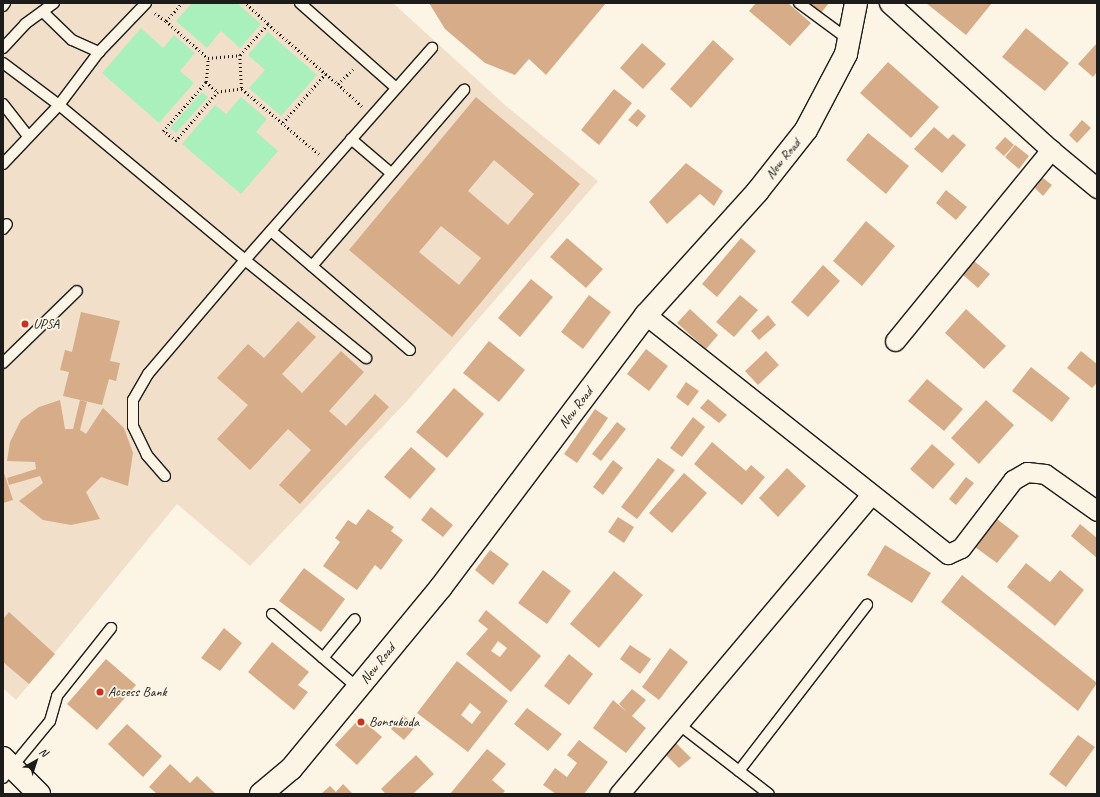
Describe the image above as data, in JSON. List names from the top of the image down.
{
  "streets": {
    "street": ["New Road"]
  },
  "places": ["UPSA", "Access Bank", "Bonsukoda"],
  "north": "top right"
}
